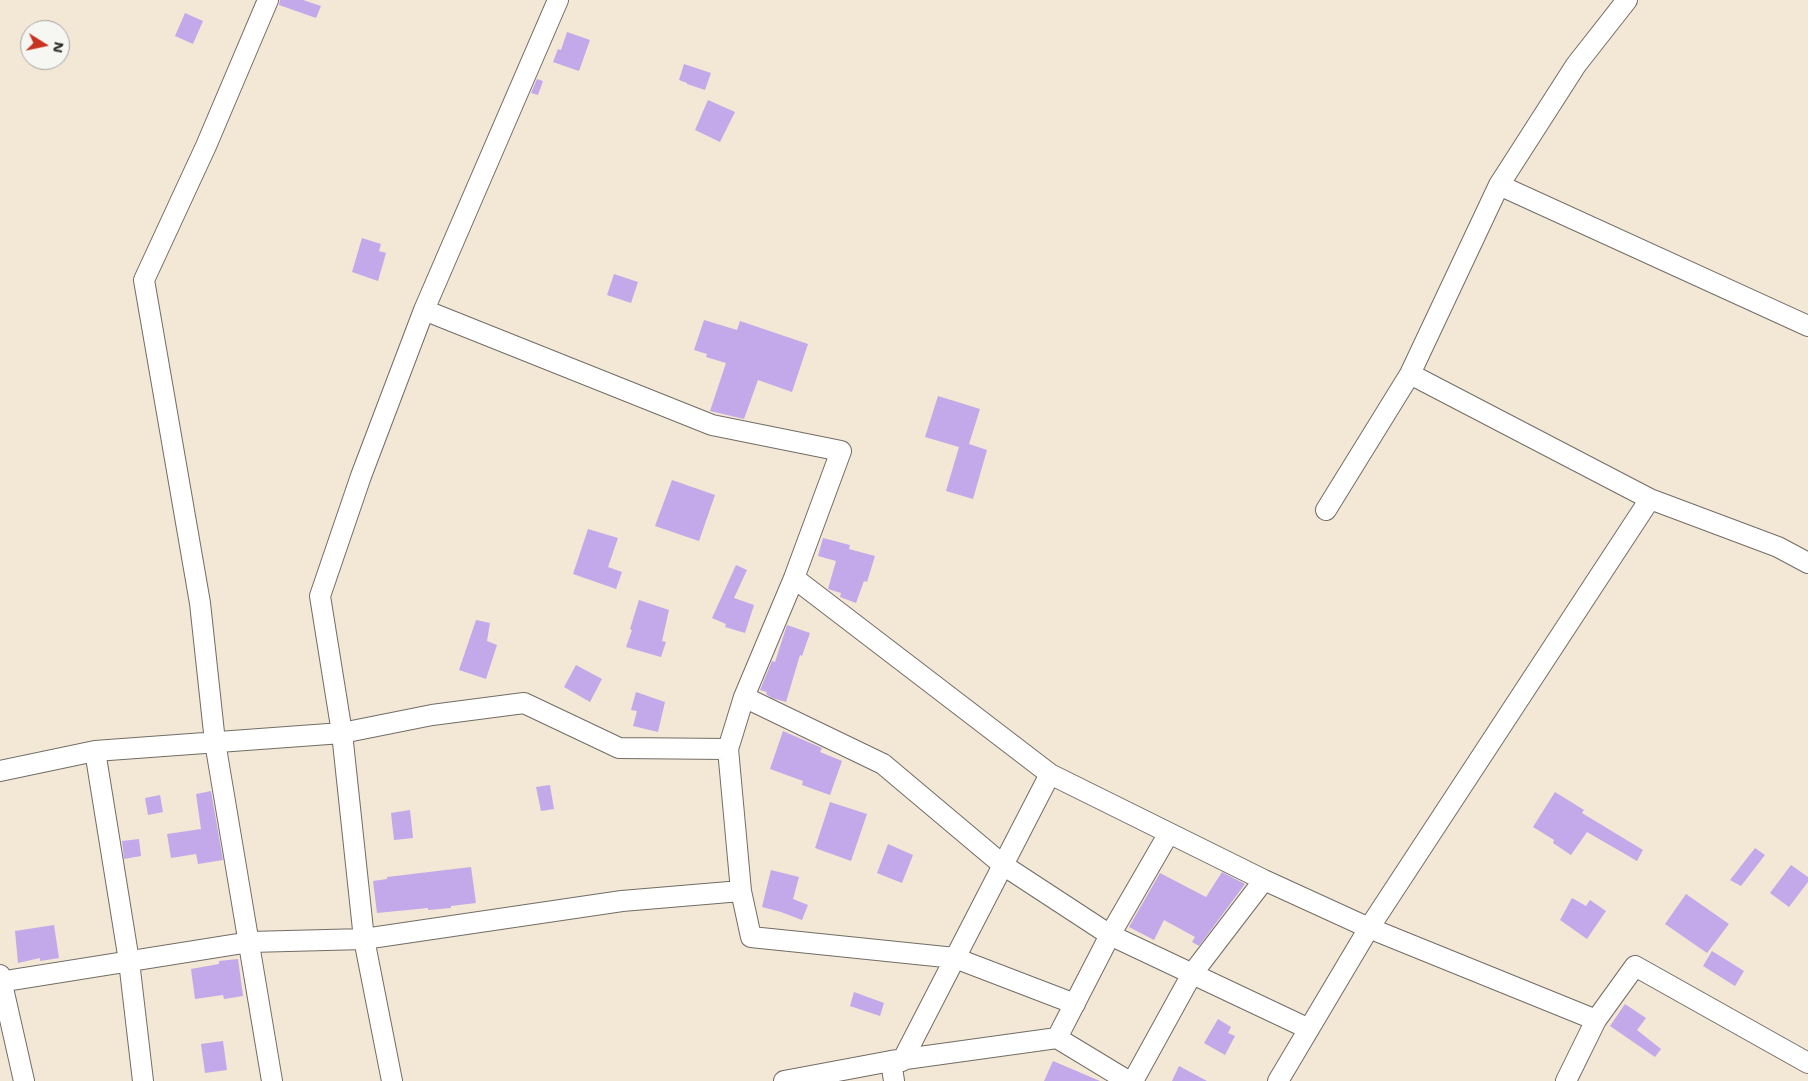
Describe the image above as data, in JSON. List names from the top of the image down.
{
  "north": "right"
}
